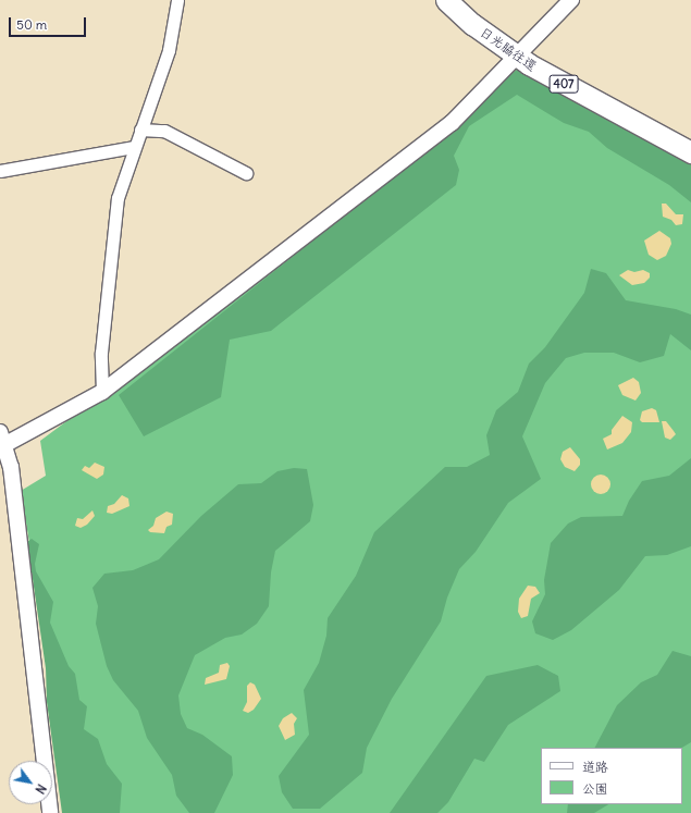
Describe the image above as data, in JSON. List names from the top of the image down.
{
  "streets": {
    "highway": ["日光脇往還", "407"]
  },
  "legend": ["道路", "公園"],
  "scale_bar": "50 m",
  "north": "bottom right"
}
